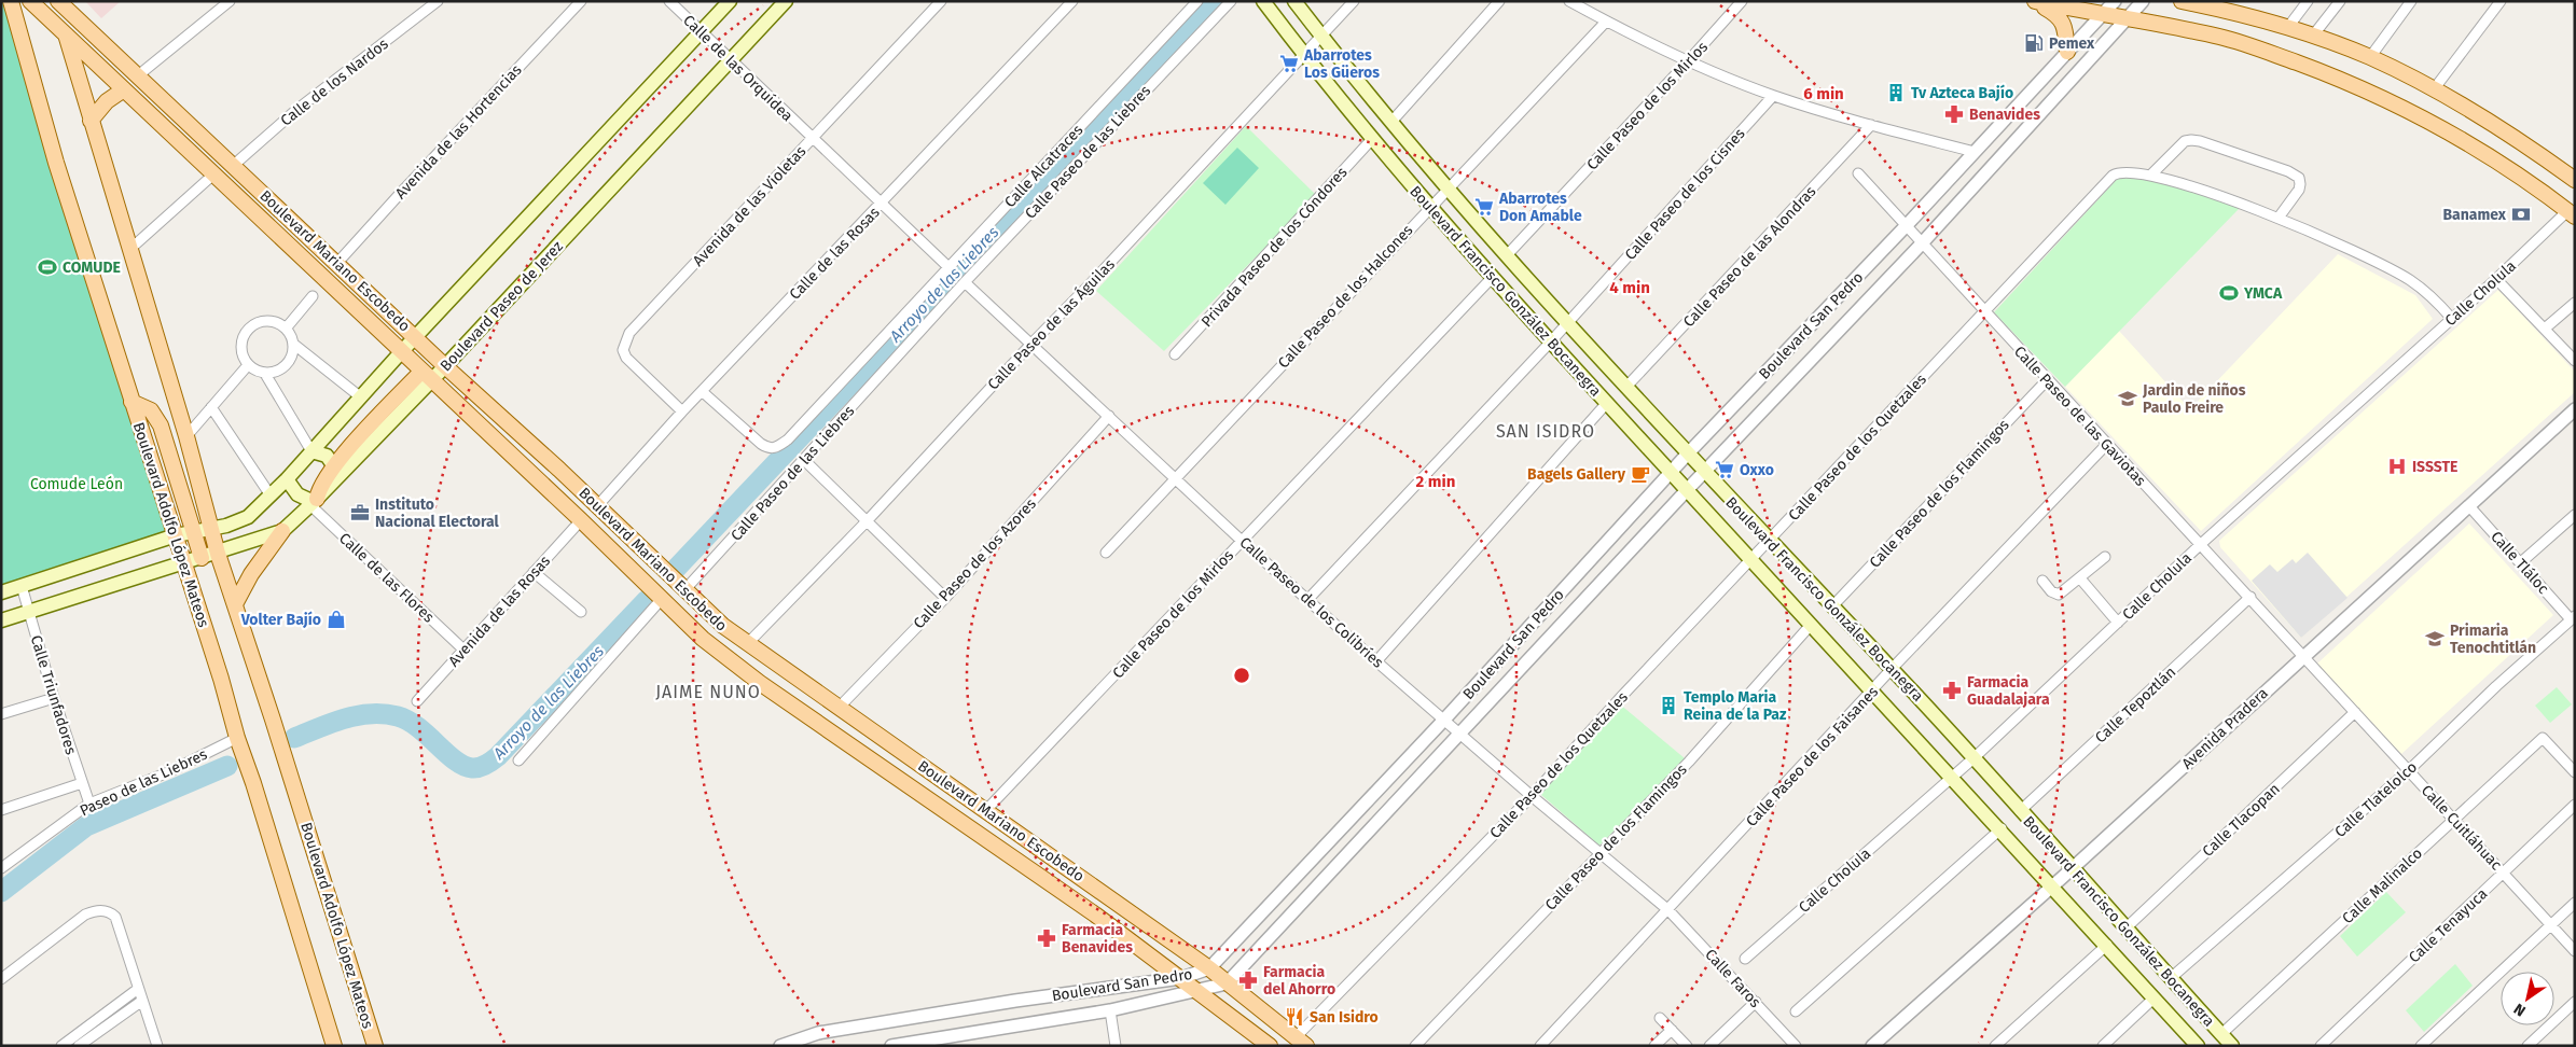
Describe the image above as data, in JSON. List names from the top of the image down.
{
  "streets": {
    "main road": [
      "Boulevard Mariano Escobedo",
      "Boulevard Francisco González Bocanegra",
      "Boulevard Paseo de Jerez",
      "Boulevard Adolfo López Mateos"
    ],
    "street": [
      "Calle de las Orquídea",
      "Calle de los Nardos",
      "Calle Paseo de los Mirlos",
      "Avenida de las Hortencias",
      "Calle Paseo de las Liebres",
      "Calle Alcatraces",
      "Calle Paseo de los Cisnes",
      "Avenida de las Violetas",
      "Privada Paseo de los Cóndores",
      "Calle de las Rosas",
      "Calle Paseo de las Alondras",
      "Calle Cholula",
      "Calle Paseo de los Halcones",
      "Calle Paseo de las Águilas",
      "Boulevard San Pedro",
      "Calle Paseo de las Gaviotas",
      "Calle Paseo de los Quetzales",
      "Calle Paseo de los Flamingos",
      "Calle Tláloc",
      "Calle Paseo de los Azores",
      "Calle de las Flores",
      "Calle Paseo de los Colibríes",
      "Avenida de las Rosas",
      "Calle Triunfadores",
      "Calle Tepoztlán",
      "Avenida Pradera",
      "Calle Paseo de los Faisanes",
      "Paseo de las Liebres",
      "Calle Tlatelolco",
      "Calle Tlacopan",
      "Calle Cuitláhuac",
      "Calle Malinalco",
      "Calle Tenayuca",
      "Calle Faros"
    ]
  },
  "crossings": [
    ["Calle de las Orquídea", "Calle Alcatraces"],
    ["Calle de las Orquídea", "Avenida de las Violetas"],
    ["Calle de las Orquídea", "Calle de las Rosas"],
    ["Calle de las Orquídea", "Boulevard Paseo de Jerez"],
    ["Calle de los Nardos", "Boulevard Mariano Escobedo"],
    ["Calle Paseo de los Mirlos", "Boulevard Mariano Escobedo"],
    ["Calle Paseo de los Mirlos", "Boulevard Francisco González Bocanegra"],
    ["Calle Paseo de los Mirlos", "Calle Paseo de los Colibríes"],
    ["Avenida de las Hortencias", "Boulevard Mariano Escobedo"],
    ["Calle Paseo de las Liebres", "Boulevard Mariano Escobedo"],
    ["Calle Paseo de las Liebres", "Calle Paseo de los Colibríes"],
    ["Calle Alcatraces", "Calle de las Rosas"],
    ["Calle Paseo de los Cisnes", "Boulevard Francisco González Bocanegra"],
    ["Calle Paseo de los Cisnes", "Calle Paseo de los Colibríes"],
    ["Avenida de las Violetas", "Calle de las Rosas"],
    ["Privada Paseo de los Cóndores", "Boulevard Francisco González Bocanegra"],
    ["Calle de las Rosas", "Boulevard Mariano Escobedo"],
    ["Calle Paseo de las Alondras", "Boulevard Francisco González Bocanegra"],
    ["Boulevard Mariano Escobedo", "Boulevard Paseo de Jerez"],
    ["Boulevard Mariano Escobedo", "Calle Paseo de las Águilas"],
    ["Boulevard Mariano Escobedo", "Boulevard San Pedro"],
    ["Boulevard Mariano Escobedo", "Calle Paseo de los Quetzales"],
    ["Boulevard Mariano Escobedo", "Boulevard Adolfo López Mateos"],
    ["Boulevard Mariano Escobedo", "Calle Paseo de los Azores"],
    ["Boulevard Mariano Escobedo", "Avenida de las Rosas"],
    ["Boulevard Francisco González Bocanegra", "Calle Cholula"],
    ["Boulevard Francisco González Bocanegra", "Calle Paseo de los Halcones"],
    ["Boulevard Francisco González Bocanegra", "Calle Paseo de las Águilas"],
    ["Boulevard Francisco González Bocanegra", "Boulevard San Pedro"],
    ["Boulevard Francisco González Bocanegra", "Calle Paseo de los Quetzales"],
    ["Boulevard Francisco González Bocanegra", "Calle Paseo de los Flamingos"],
    ["Boulevard Francisco González Bocanegra", "Calle Tepoztlán"],
    ["Boulevard Francisco González Bocanegra", "Avenida Pradera"],
    ["Boulevard Francisco González Bocanegra", "Calle Paseo de los Faisanes"],
    ["Boulevard Francisco González Bocanegra", "Calle Tlatelolco"],
    ["Boulevard Francisco González Bocanegra", "Calle Tlacopan"],
    ["Boulevard Francisco González Bocanegra", "Calle Malinalco"],
    ["Calle Cholula", "Calle Paseo de las Gaviotas"],
    ["Calle Cholula", "Calle Paseo de los Quetzales"],
    ["Calle Paseo de los Halcones", "Calle Paseo de los Colibríes"],
    ["Boulevard Paseo de Jerez", "Boulevard Adolfo López Mateos"],
    ["Boulevard Paseo de Jerez", "Calle de las Flores"],
    ["Boulevard Paseo de Jerez", "Calle Triunfadores"],
    ["Calle Paseo de las Águilas", "Calle Paseo de los Colibríes"],
    ["Boulevard San Pedro", "Calle Paseo de las Gaviotas"],
    ["Boulevard San Pedro", "Calle Paseo de los Colibríes"],
    ["Calle Paseo de las Gaviotas", "Calle Paseo de los Quetzales"],
    ["Calle Paseo de las Gaviotas", "Calle Paseo de los Flamingos"],
    ["Calle Paseo de las Gaviotas", "Calle Tepoztlán"],
    ["Calle Paseo de las Gaviotas", "Avenida Pradera"],
    ["Calle Paseo de las Gaviotas", "Calle Paseo de los Faisanes"],
    ["Calle Paseo de las Gaviotas", "Calle Cuitláhuac"],
    ["Calle Paseo de los Quetzales", "Calle Paseo de los Colibríes"],
    ["Calle Paseo de los Flamingos", "Calle Paseo de los Colibríes"],
    ["Boulevard Adolfo López Mateos", "Paseo de las Liebres"],
    ["Calle Tláloc", "Avenida Pradera"],
    ["Calle Tláloc", "Calle Tlatelolco"],
    ["Calle Paseo de los Azores", "Calle Paseo de los Colibríes"],
    ["Calle de las Flores", "Avenida de las Rosas"],
    ["Calle Paseo de los Colibríes", "Calle Paseo de los Faisanes"],
    ["Calle Paseo de los Colibríes", "Calle Faros"],
    ["Calle Triunfadores", "Paseo de las Liebres"],
    ["Avenida Pradera", "Calle Cuitláhuac"],
    ["Calle Paseo de los Faisanes", "Calle Faros"],
    ["Calle Tlatelolco", "Calle Cuitláhuac"],
    ["Calle Tlacopan", "Calle Cuitláhuac"],
    ["Calle Cuitláhuac", "Calle Malinalco"],
    ["Calle Cuitláhuac", "Calle Tenayuca"]
  ],
  "districts": ["SAN ISIDRO", "JAIME NUNO"],
  "water": ["Arroyo de las Liebres"],
  "parks": ["Comude León"],
  "places": {
    "fuel station": ["Pemex"],
    "supermarket": ["Abarrotes Los Güeros", "Abarrotes Don Amable", "Oxxo"],
    "building": ["Tv Azteca Bajío", "Templo Maria Reina de la Paz"],
    "pharmacy": [
      "Benavides",
      "Farmacia Guadalajara",
      "Farmacia Benavides",
      "Farmacia del Ahorro"
    ],
    "bank": ["Banamex"],
    "sports": ["COMUDE", "YMCA"],
    "school or university": ["Jardin de niños Paulo Freire", "Primaria Tenochtitlán"],
    "hospital": ["ISSSTE"],
    "cafe": ["Bagels Gallery"],
    "office": ["Instituto Nacional Electoral"],
    "shop": ["Volter Bajío"],
    "restaurant": ["San Isidro"]
  },
  "north": "bottom left",
  "rings": ["6 min", "4 min", "2 min"]
}
